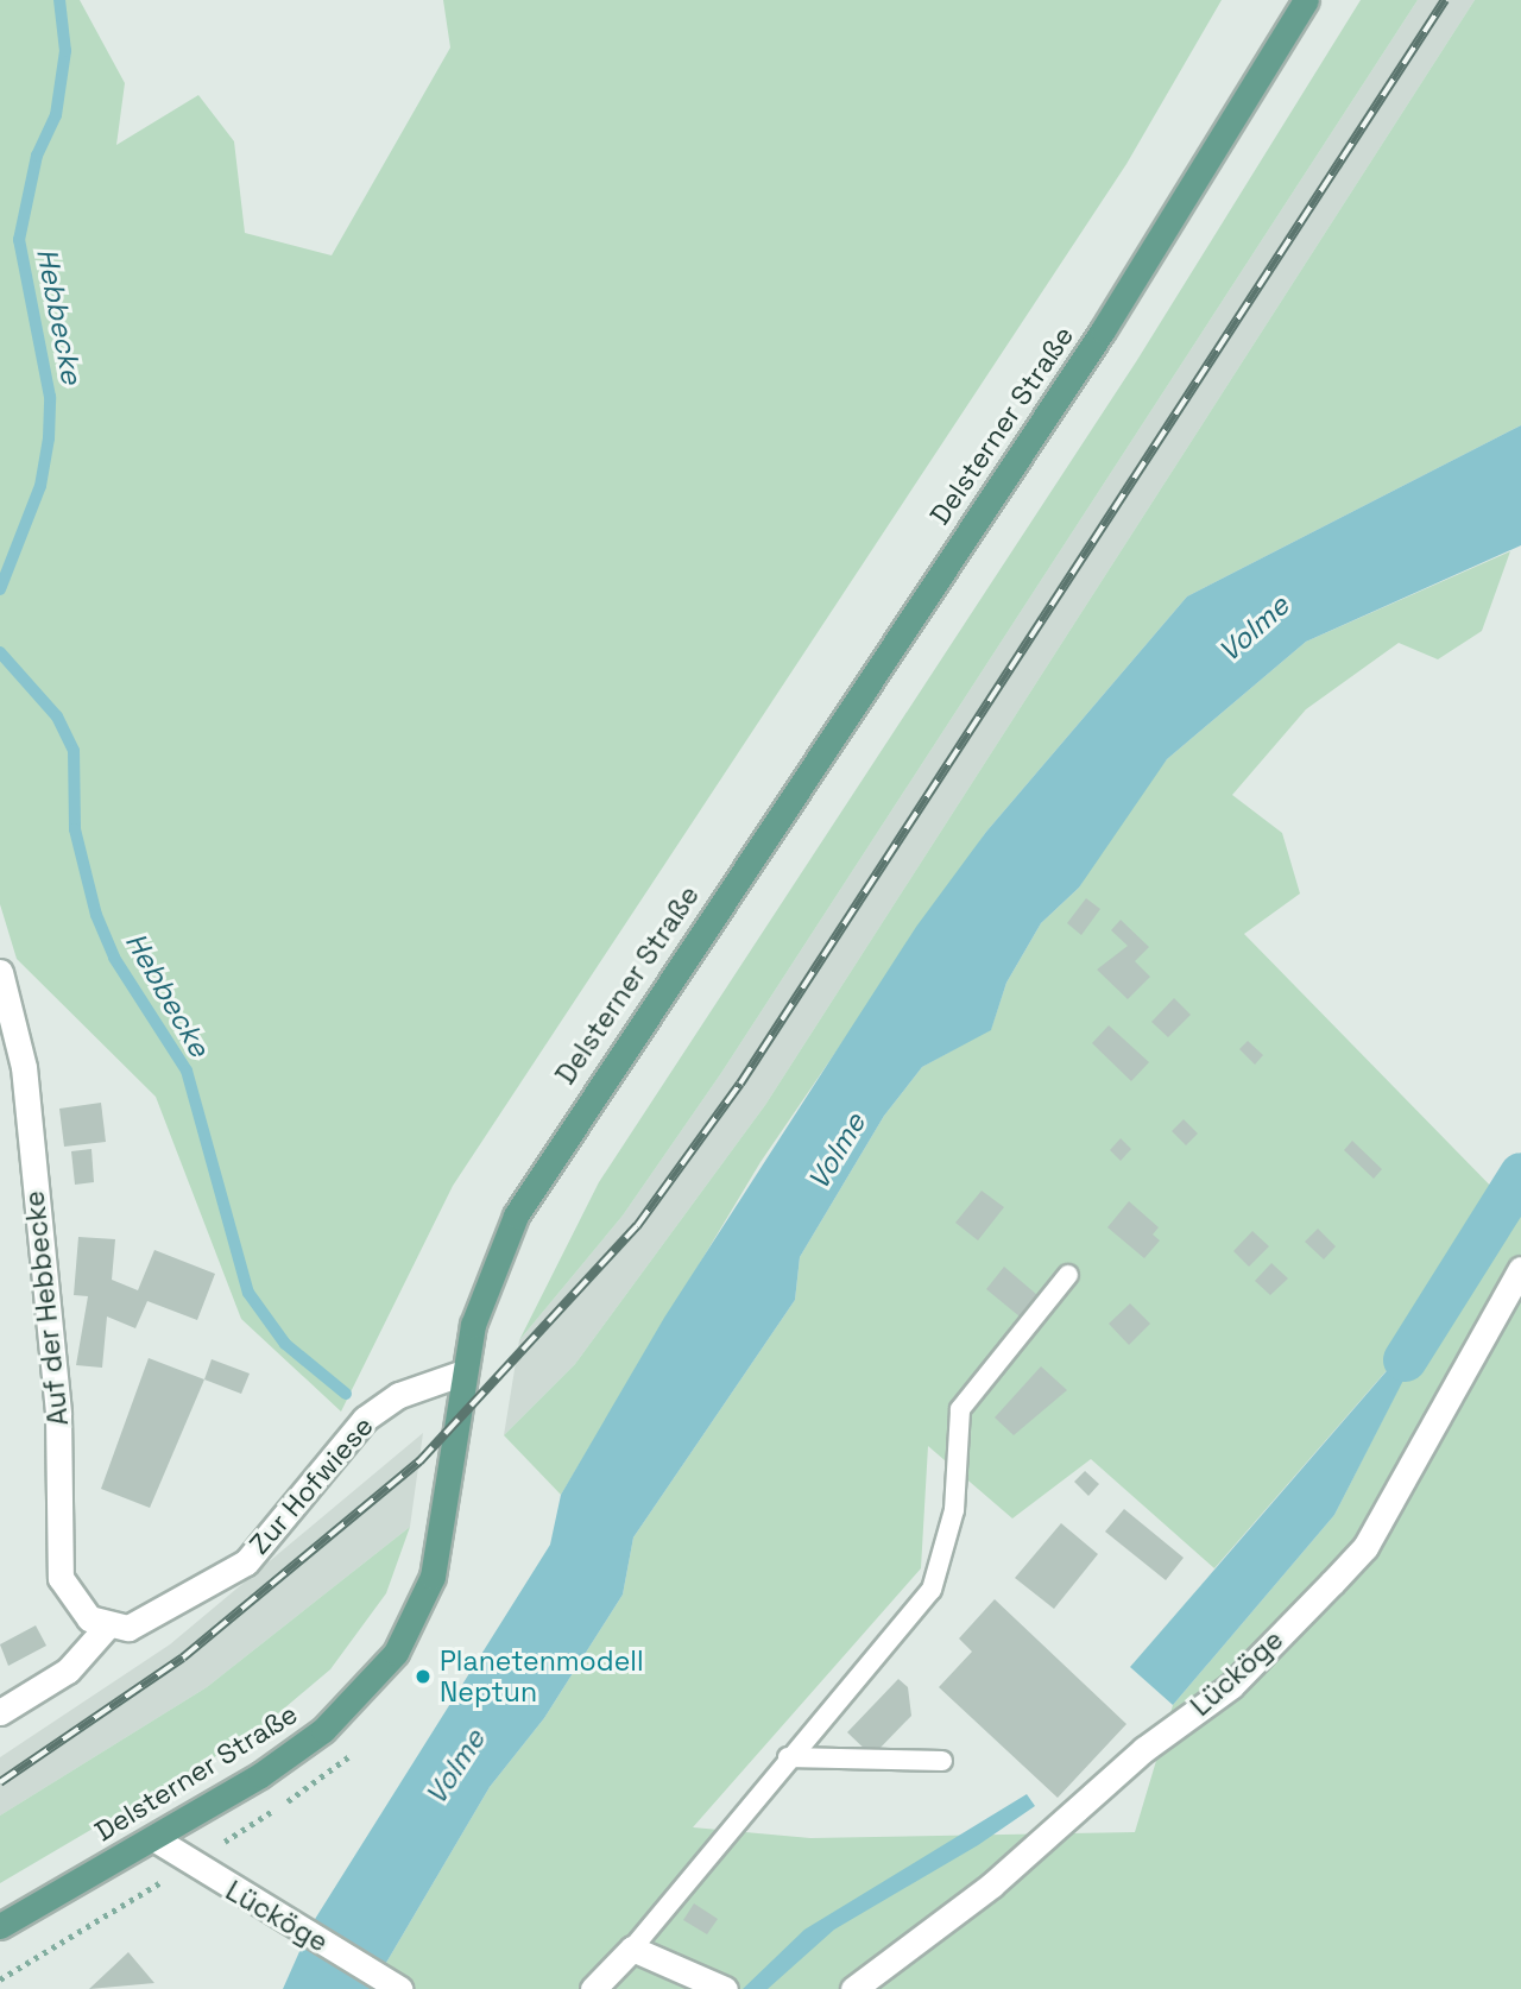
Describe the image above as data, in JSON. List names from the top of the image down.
{
  "streets": {
    "main road": ["Delsterner Straße"],
    "street": ["Auf der Hebbecke", "Zur Hofwiese", "Lücköge"]
  },
  "crossings": [
    ["Delsterner Straße", "Zur Hofwiese"],
    ["Delsterner Straße", "Lücköge"],
    ["Auf der Hebbecke", "Zur Hofwiese"]
  ],
  "water": ["Hebbecke", "Volme"],
  "places": ["Planetenmodell Neptun"]
}
